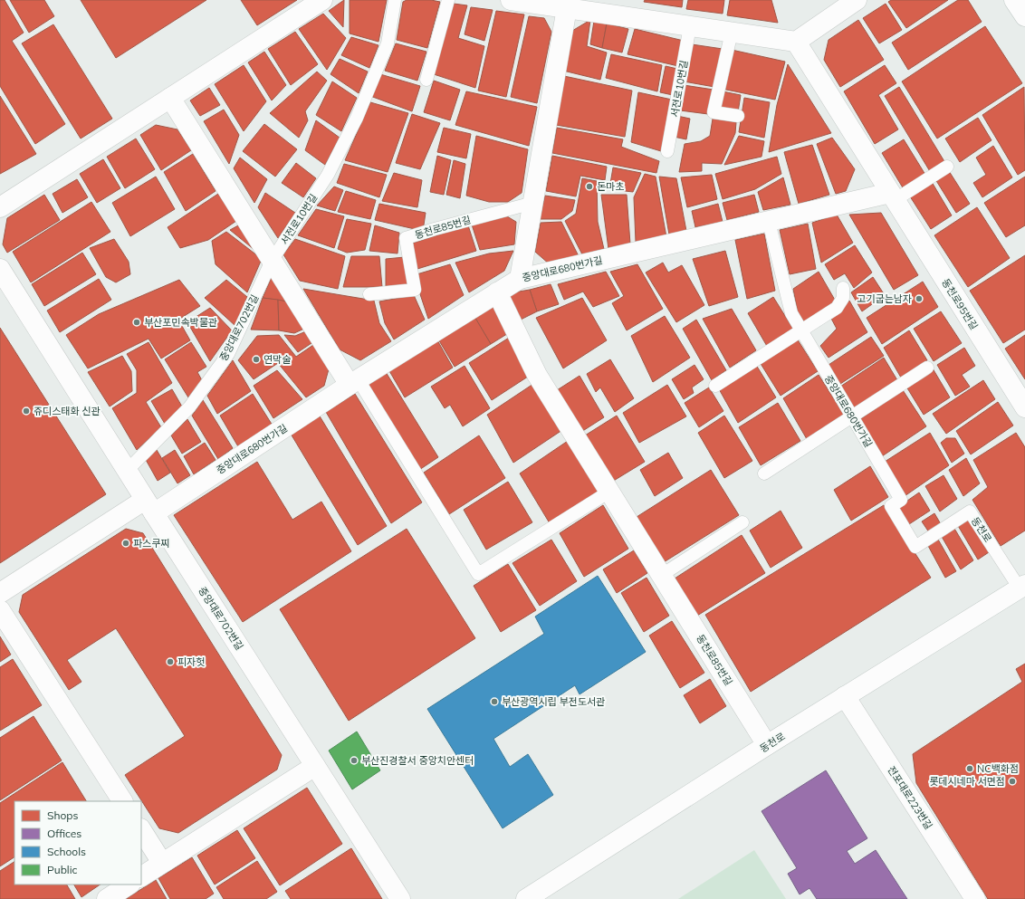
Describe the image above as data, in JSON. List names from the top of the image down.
{
  "streets": {
    "street": [
      "동천로85번길",
      "중앙대로680번가길",
      "동천로95번길",
      "중앙대로702번길",
      "동천로",
      "전포대로223번길"
    ],
    "lane": ["서전로10번길"]
  },
  "crossings": [
    ["서전로10번길", "중앙대로702번길"],
    ["동천로85번길", "중앙대로680번가길"],
    ["동천로85번길", "동천로"],
    ["중앙대로680번가길", "동천로95번길"],
    ["중앙대로680번가길", "중앙대로702번길"],
    ["중앙대로680번가길", "동천로"],
    ["동천로", "전포대로223번길"]
  ],
  "places": [
    "돈마초",
    "고기굽는남자",
    "부산포민속박물관",
    "연막술",
    "쥬디스태화 신관",
    "파스쿠찌",
    "피자헛",
    "부산광역시립 부전도서관",
    "부산진경찰서 중앙치안센터",
    "NC백화점",
    "롯데시네마 서면점"
  ],
  "legend": [
    "Shops",
    "Offices",
    "Schools",
    "Public"
  ]
}
